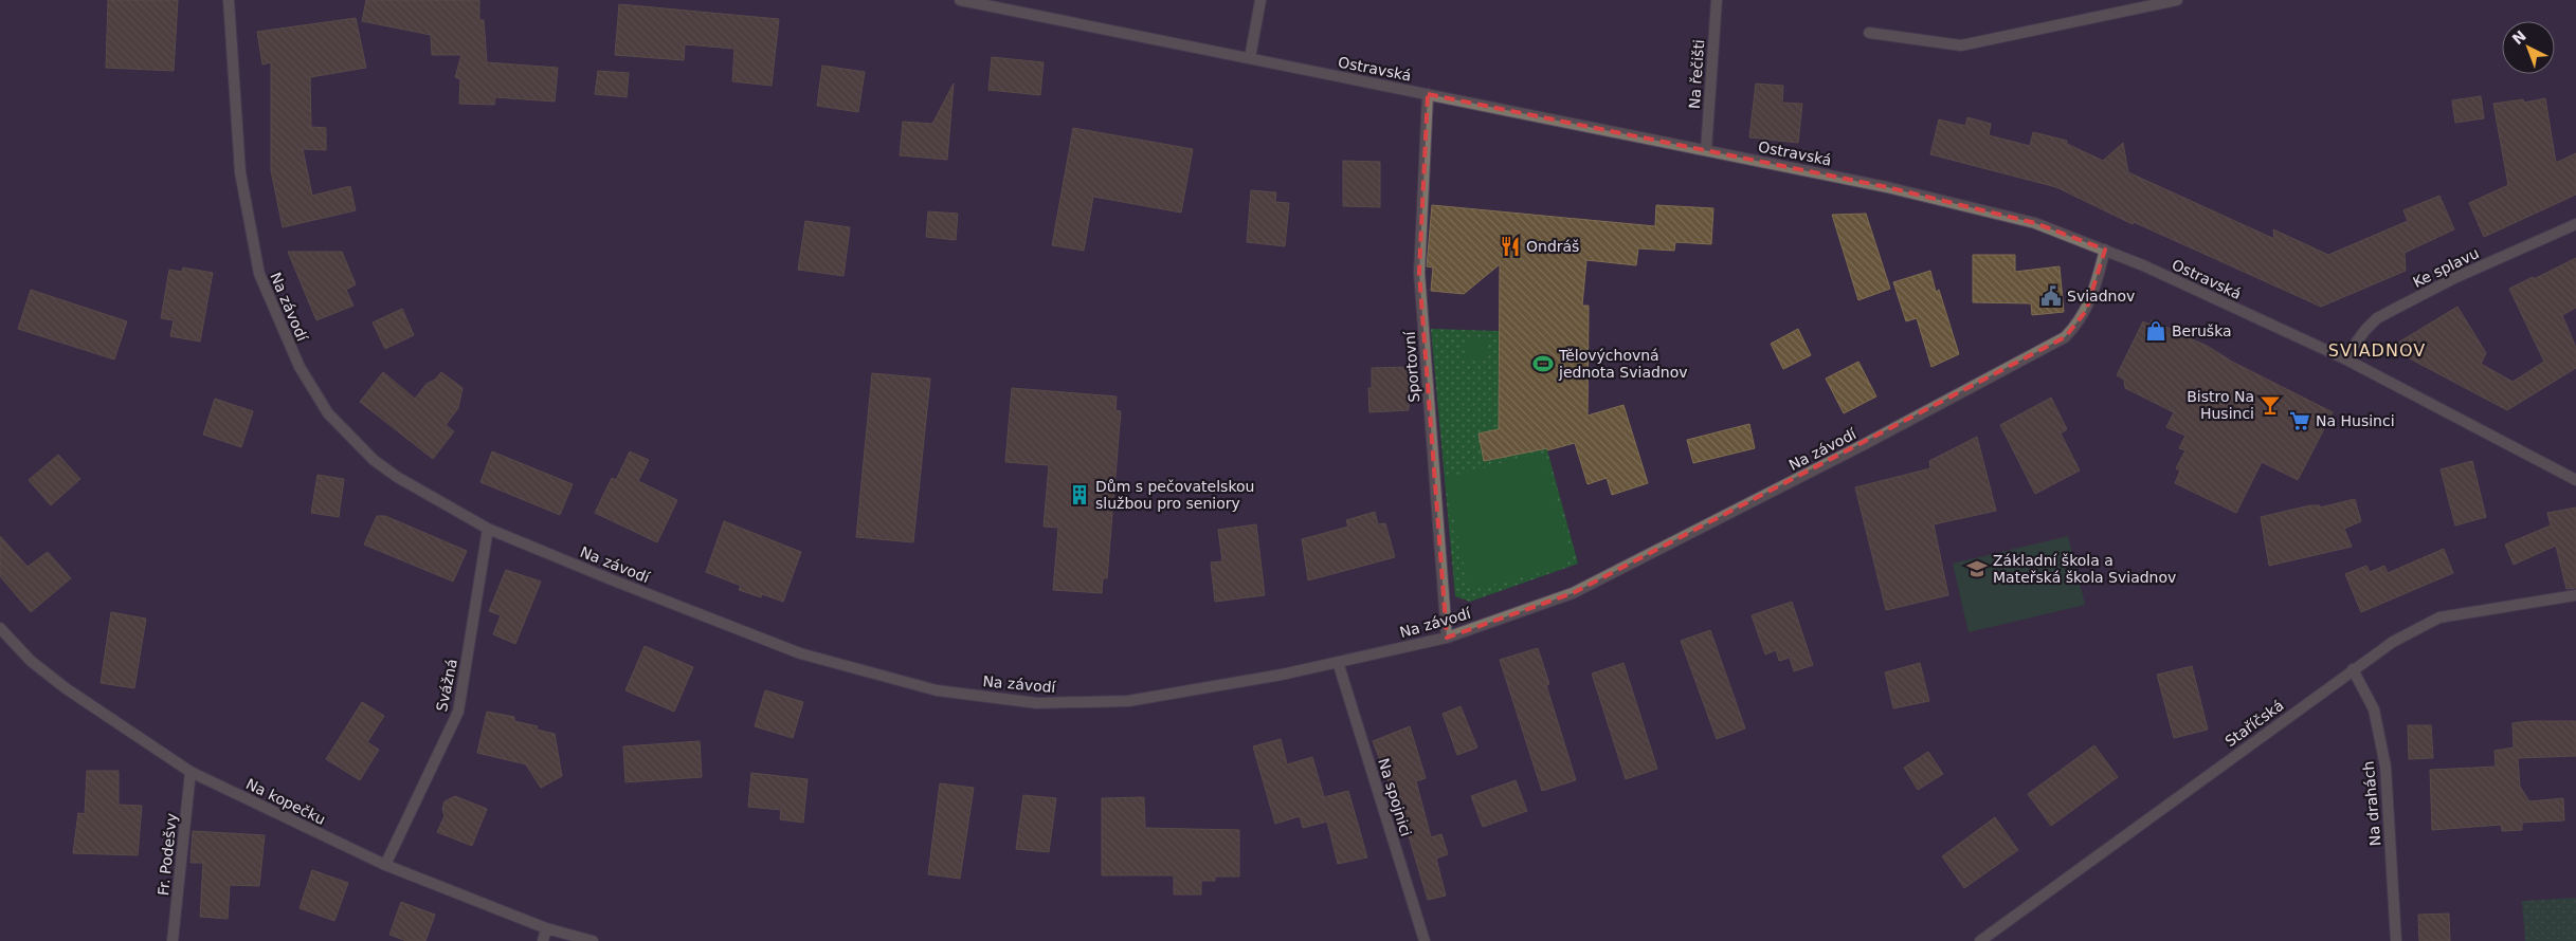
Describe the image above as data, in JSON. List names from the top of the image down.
{
  "streets": {
    "street": [
      "Ostravská",
      "Na řečišti",
      "Ke splavu",
      "Na závodí",
      "Sportovní",
      "Svážná",
      "Staříčská",
      "Na spojnici",
      "Na kopečku",
      "Na drahách",
      "Fr. Podešvy"
    ]
  },
  "crossings": [
    ["Ostravská", "Na řečišti"],
    ["Ostravská", "Ke splavu"],
    ["Ostravská", "Na závodí"],
    ["Ostravská", "Sportovní"],
    ["Na závodí", "Sportovní"],
    ["Na závodí", "Svážná"],
    ["Na závodí", "Na spojnici"],
    ["Svážná", "Na kopečku"],
    ["Staříčská", "Na drahách"],
    ["Na kopečku", "Fr. Podešvy"]
  ],
  "districts": ["SVIADNOV"],
  "places": {
    "restaurant": ["Ondráš"],
    "public building": ["Sviadnov"],
    "shop": ["Beruška"],
    "sports": ["Tělovýchovná jednota Sviadnov"],
    "bar": ["Bistro Na Husinci"],
    "supermarket": ["Na Husinci"],
    "building": ["Dům s pečovatelskou službou pro seniory"],
    "school or university": ["Základní škola a Mateřská škola Sviadnov"]
  },
  "north": "top left"
}
